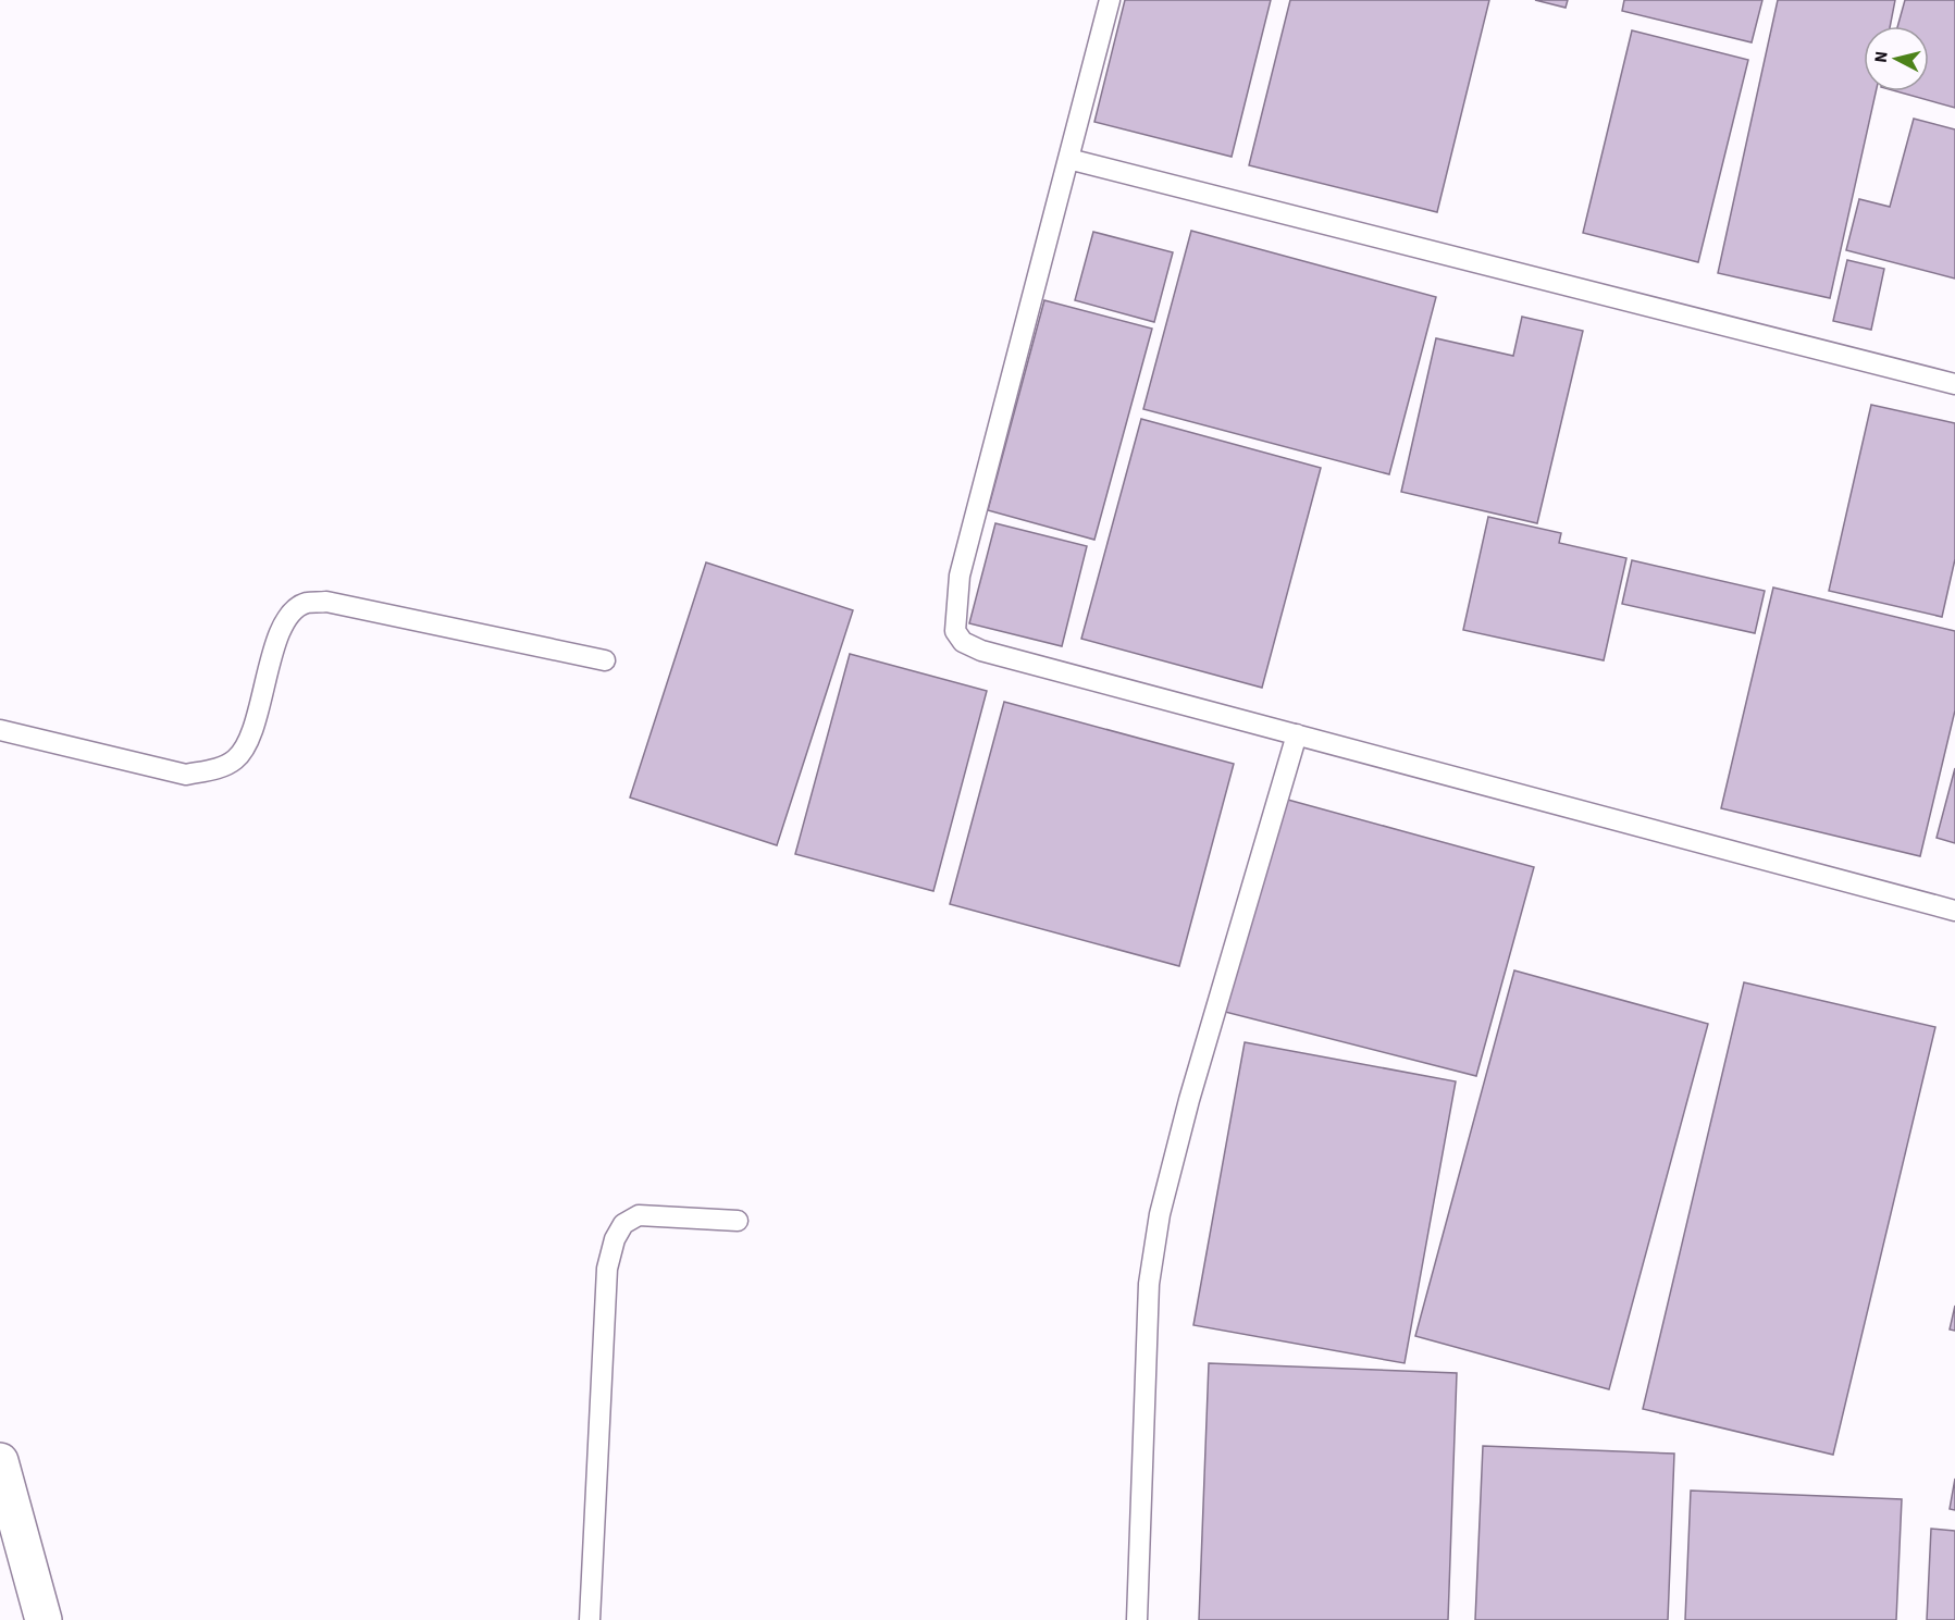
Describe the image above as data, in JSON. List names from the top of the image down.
{
  "north": "left"
}
